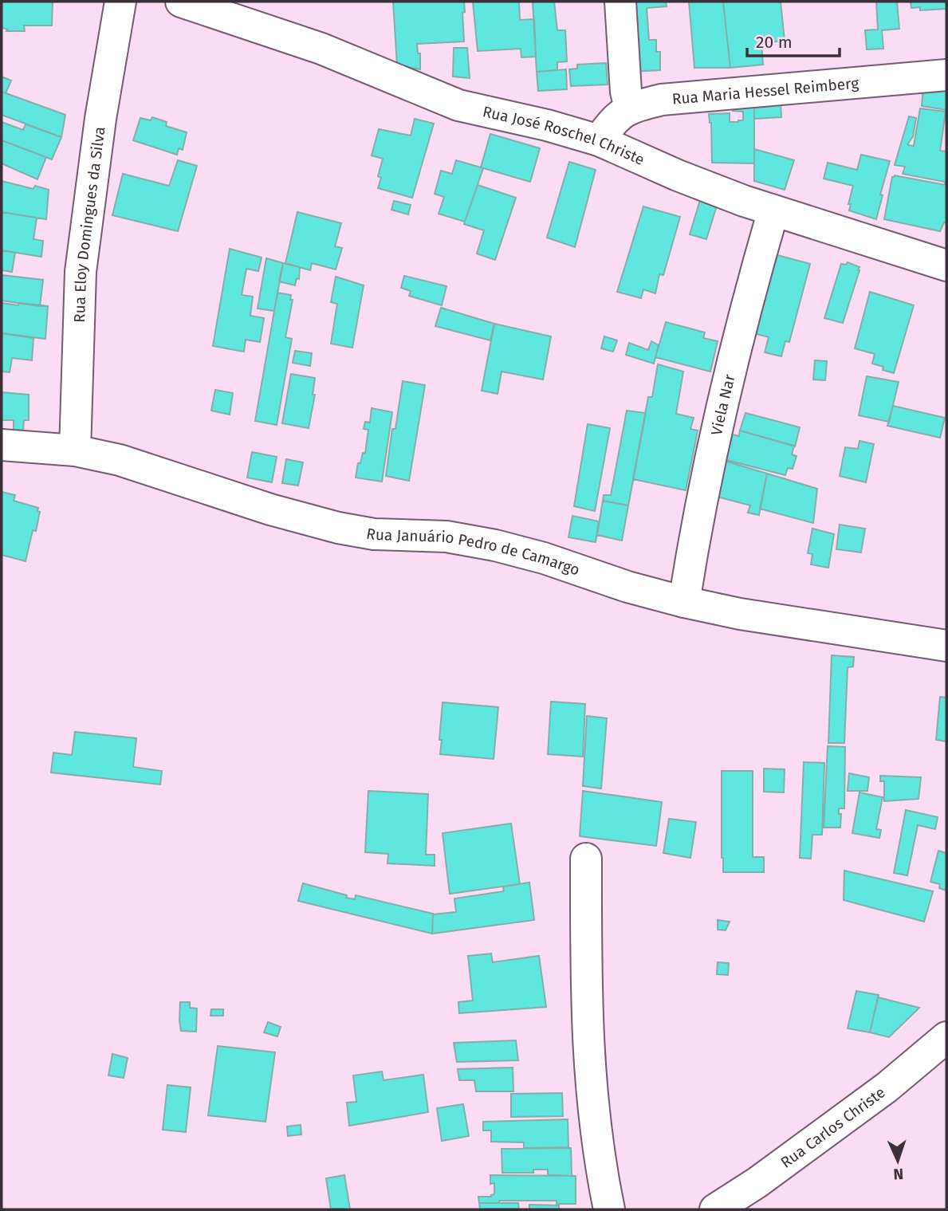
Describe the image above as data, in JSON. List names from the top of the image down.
{
  "streets": {
    "street": [
      "Rua Maria Hessel Reimberg",
      "Rua José Roschel Christe",
      "Rua Eloy Domingues da Silva",
      "Viela Nar",
      "Rua Januário Pedro de Camargo",
      "Rua Carlos Christe"
    ]
  },
  "crossings": [
    ["Rua Maria Hessel Reimberg", "Rua José Roschel Christe"],
    ["Rua José Roschel Christe", "Viela Nar"],
    ["Rua Eloy Domingues da Silva", "Rua Januário Pedro de Camargo"],
    ["Viela Nar", "Rua Januário Pedro de Camargo"]
  ],
  "scale_bar": "20 m",
  "north": "bottom"
}
